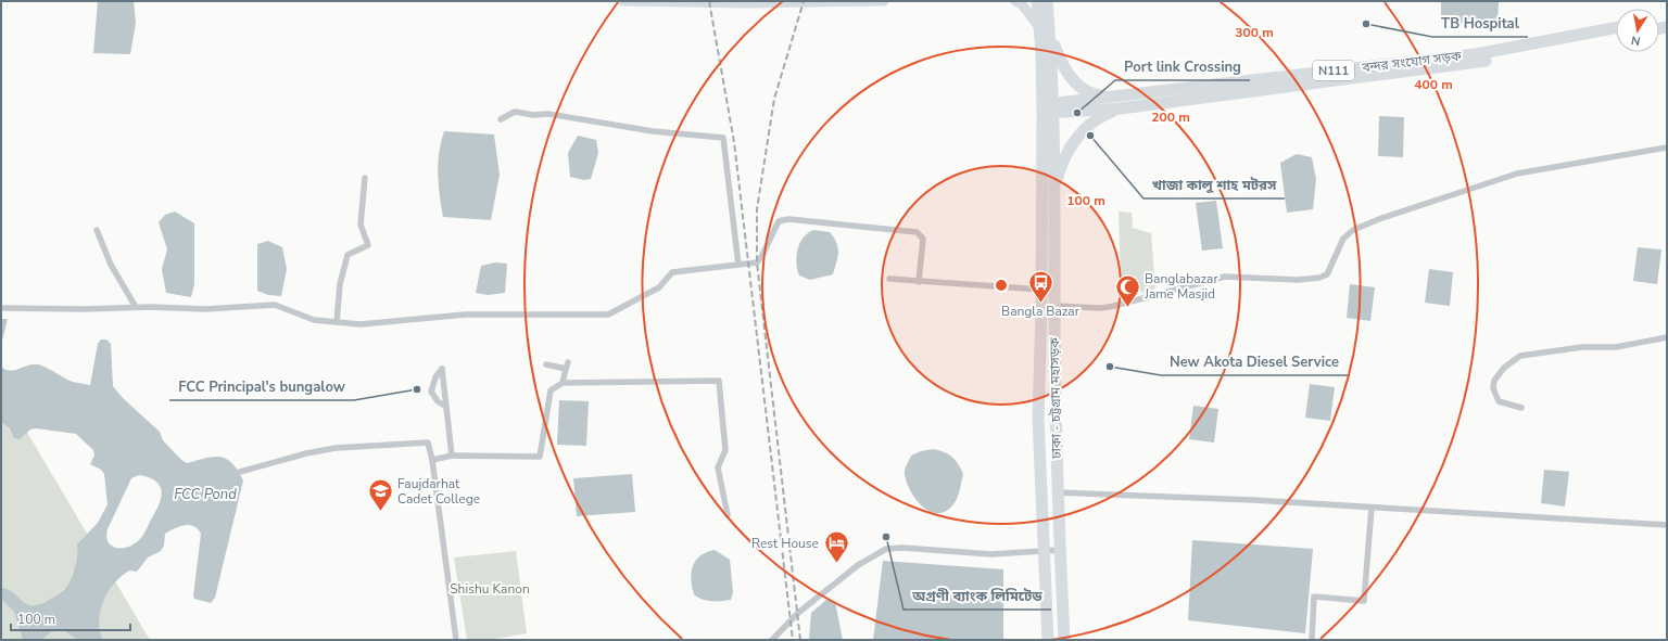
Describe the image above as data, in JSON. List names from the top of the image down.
{
  "streets": {
    "highway": ["বন্দর সংযোগ সড়ক", "N111", "ঢাকা - চট্টগ্রাম মহাসড়ক"]
  },
  "crossings": [
    ["বন্দর সংযোগ সড়ক", "ঢাকা - চট্টগ্রাম মহাসড়ক"]
  ],
  "water": ["FCC Pond"],
  "parks": ["Shishu Kanon"],
  "places": {
    "other": [
      "TB Hospital",
      "Port link Crossing",
      "খাজা কালু শাহ মটরস",
      "New Akota Diesel Service",
      "FCC Principal's bungalow",
      "অগ্রণী ব্যাংক লিমিটেড"
    ],
    "bus stop": ["Bangla Bazar"],
    "mosque": ["Banglabazar Jame Masjid"],
    "school or university": ["Faujdarhat Cadet College"],
    "hotel": ["Rest House"]
  },
  "scale_bar": "100 m",
  "north": "bottom",
  "rings": [
    "300 m",
    "400 m",
    "200 m",
    "100 m"
  ]
}
